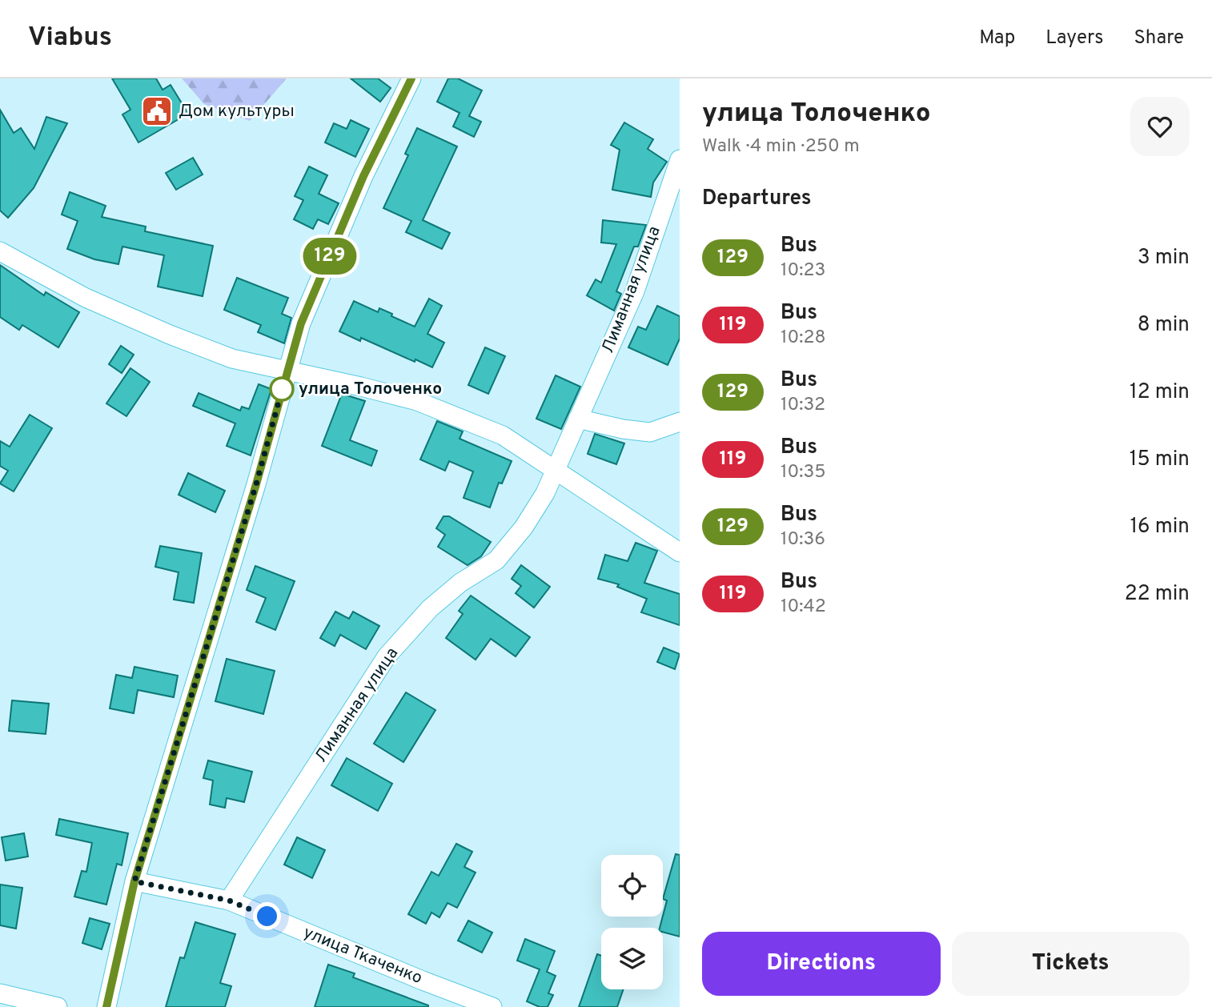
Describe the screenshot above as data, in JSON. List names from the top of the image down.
{
  "streets": {
    "street": ["Лиманная улица", "улица Ткаченко"]
  },
  "crossings": [
    ["Лиманная улица", "улица Ткаченко"]
  ],
  "places": {
    "public building": ["Дом культуры"],
    "other": ["улица Толоченко"]
  },
  "lines": ["bus line 129"],
  "page": {
    "header": "Viabus",
    "nav": ["Map", "Layers", "Share"],
    "on_map": "129",
    "heading": [
      ["улица Толоченко", "Walk · 4 min · 250 m"],
      "Departures"
    ],
    "list": [
      {
        "mark": "129",
        "name": "Bus",
        "note": "10:23",
        "value": "3 min"
      },
      {
        "mark": "119",
        "name": "Bus",
        "note": "10:28",
        "value": "8 min"
      },
      {
        "mark": "129",
        "name": "Bus",
        "note": "10:32",
        "value": "12 min"
      },
      {
        "mark": "119",
        "name": "Bus",
        "note": "10:35",
        "value": "15 min"
      },
      {
        "mark": "129",
        "name": "Bus",
        "note": "10:36",
        "value": "16 min"
      },
      {
        "mark": "119",
        "name": "Bus",
        "note": "10:42",
        "value": "22 min"
      }
    ],
    "buttons": ["Directions", "Tickets"]
  }
}
